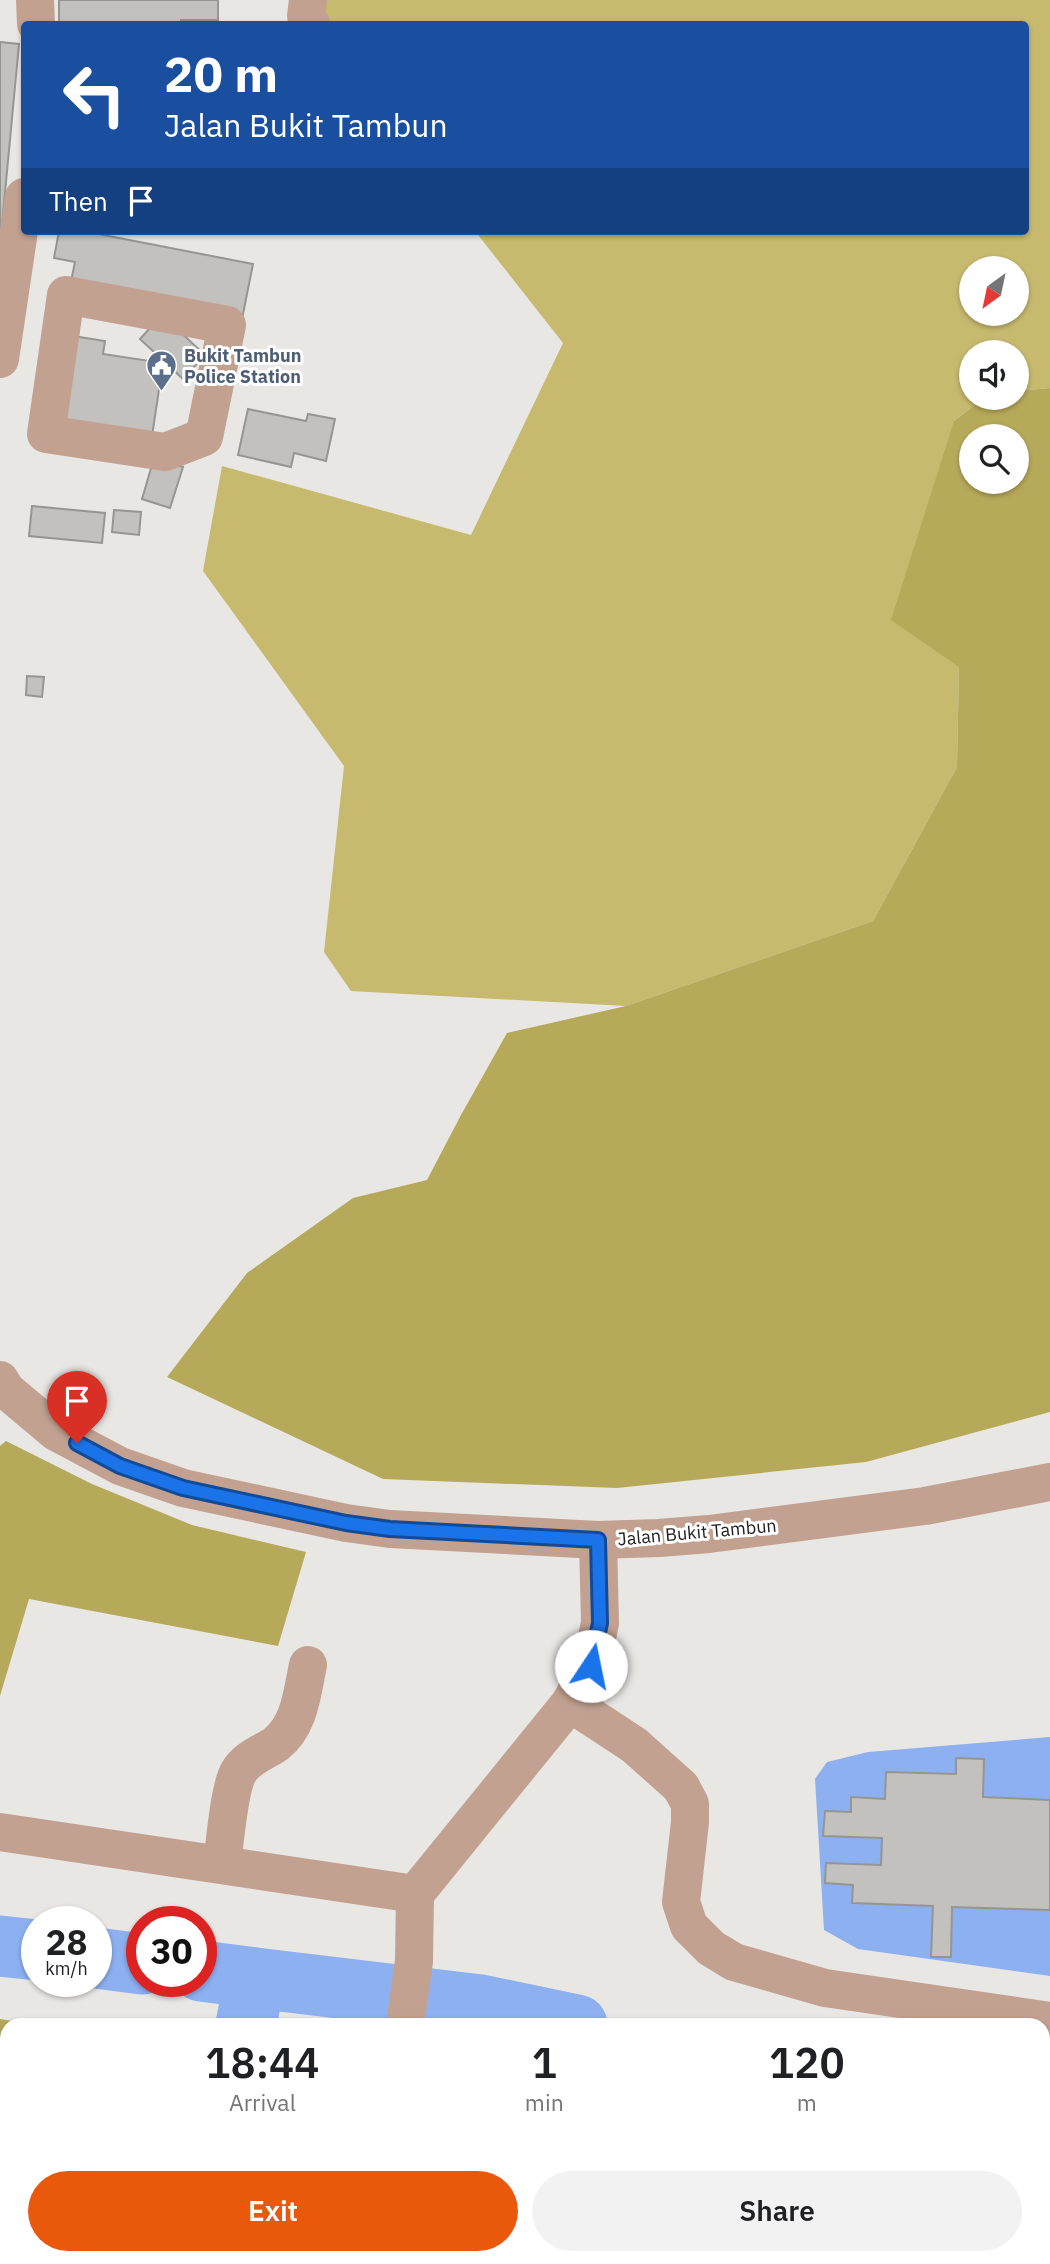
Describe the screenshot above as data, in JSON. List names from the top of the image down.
{
  "streets": {
    "street": ["Jalan Bukit Tambun"]
  },
  "places": {
    "public building": ["Bukit Tambun Police Station"]
  },
  "north": "bottom left",
  "page": {
    "turn": ["20 m", "Jalan Bukit Tambun"],
    "then": "Then",
    "speed": "28 km/h",
    "limit": "30",
    "eta": [
      "18:44",
      "Arrival",
      "1",
      "min",
      "120",
      "m"
    ],
    "buttons": ["Exit", "Share"]
  }
}
